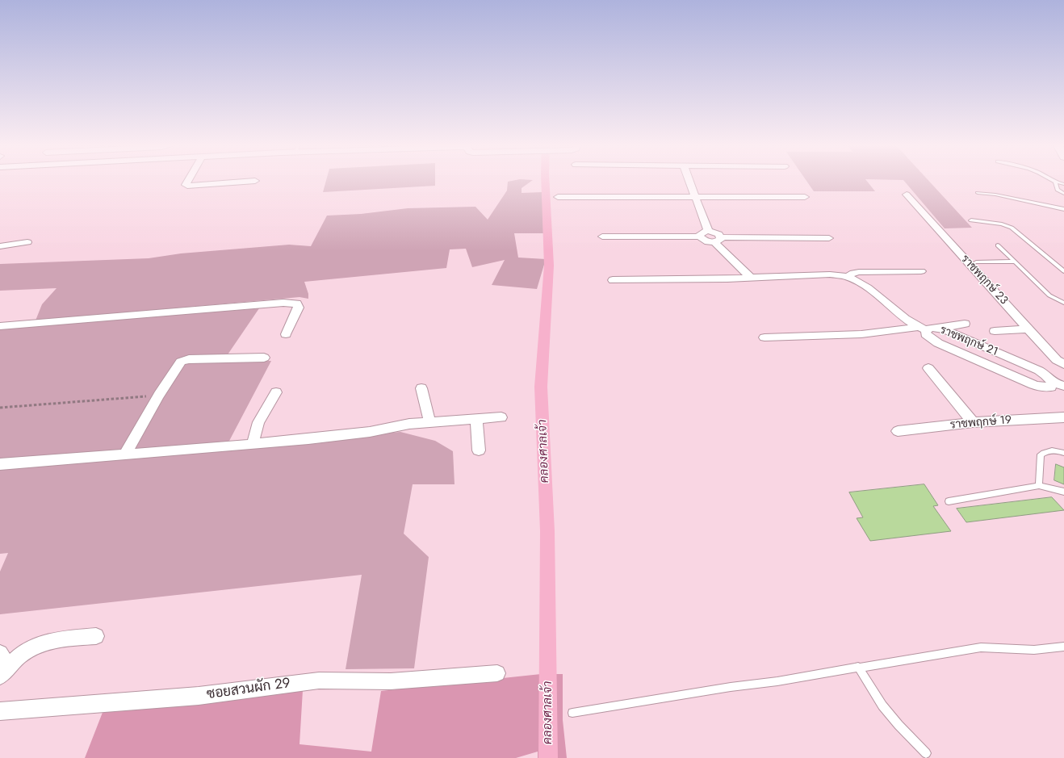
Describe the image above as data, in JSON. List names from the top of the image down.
{
  "streets": {
    "street": [
      "ราชพฤกษ์ 23",
      "ราชพฤกษ์ 21",
      "ราชพฤกษ์ 19",
      "ซอยสวนผัก 29"
    ]
  },
  "water": ["คลองศาลเจ้า"]
}
